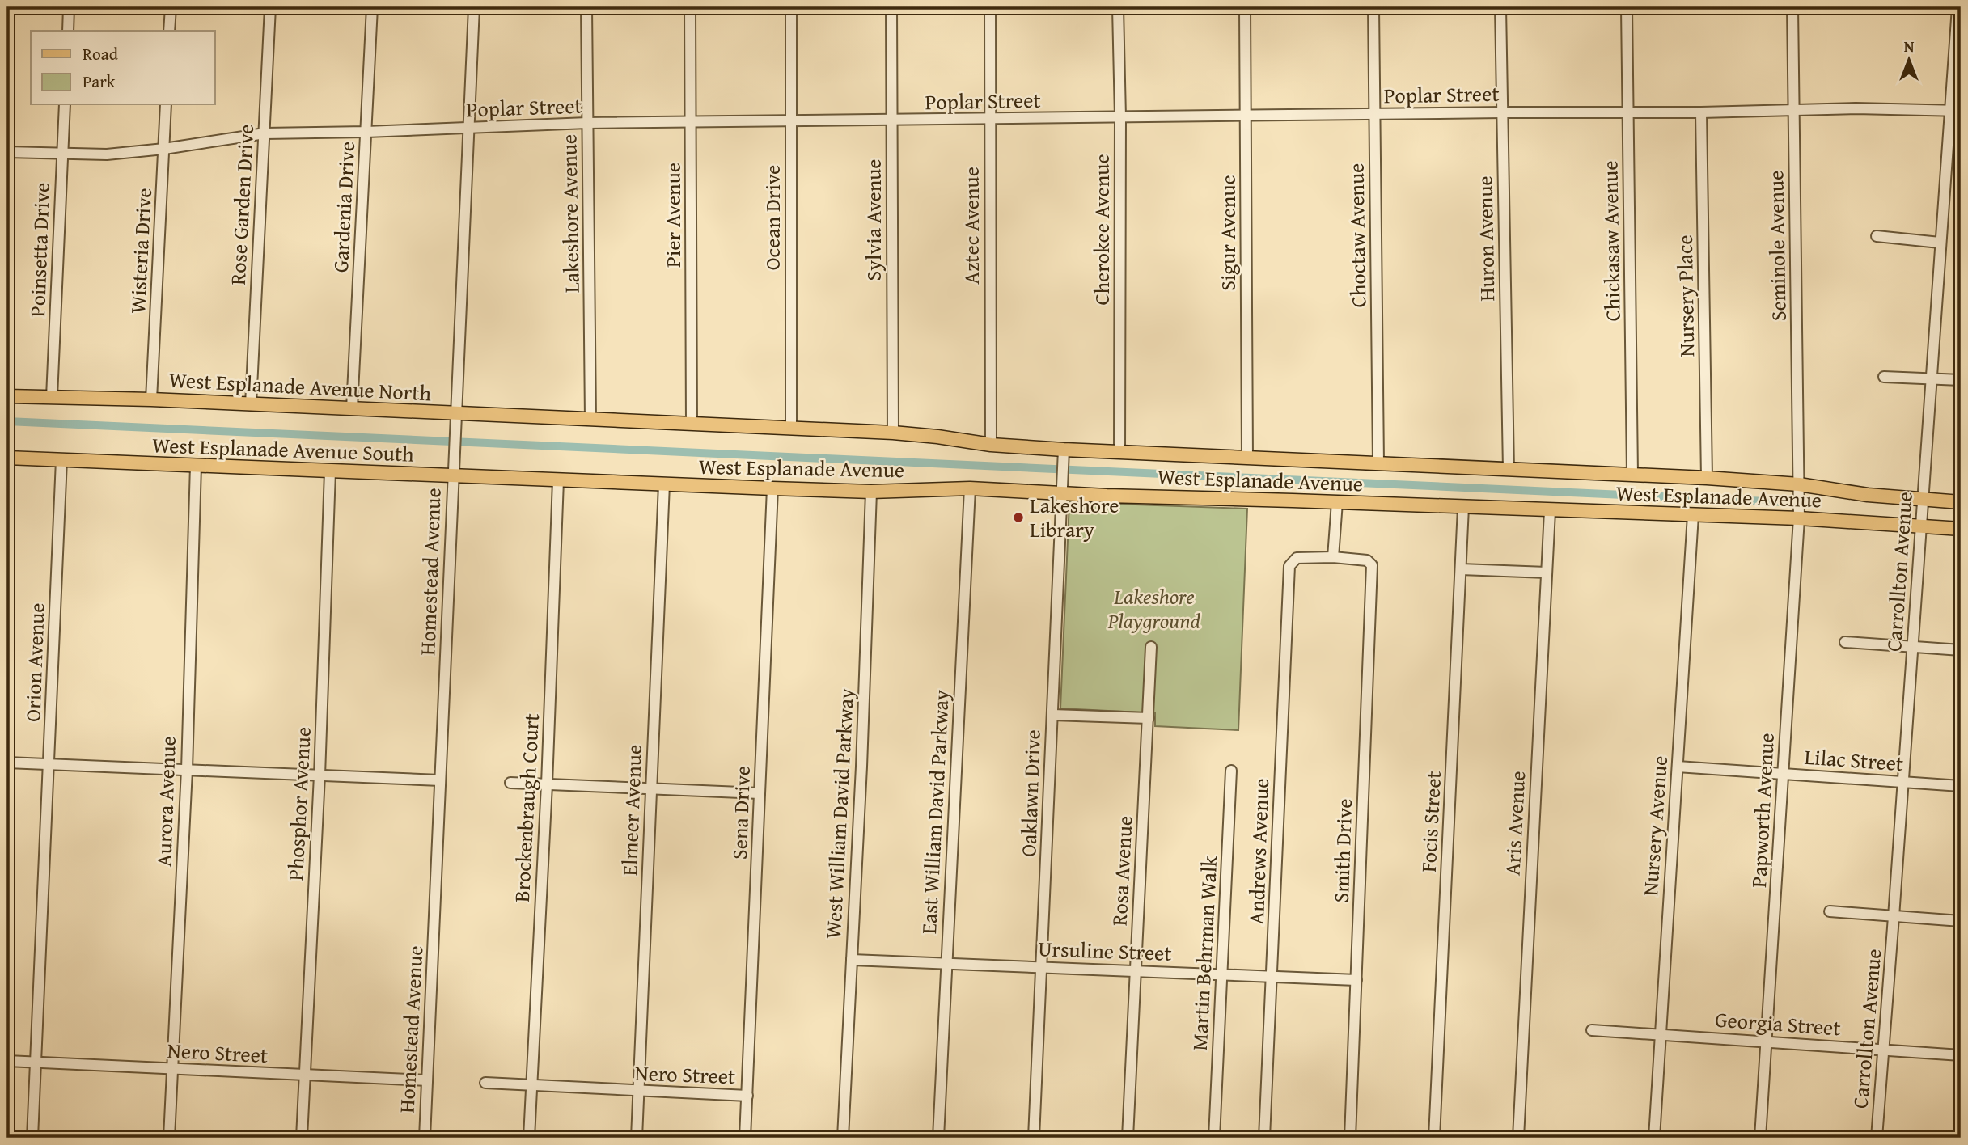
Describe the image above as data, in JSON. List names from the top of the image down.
{
  "streets": {
    "main road": ["West Esplanade Avenue North", "West Esplanade Avenue South", "West Esplanade Avenue"],
    "street": [
      "Poplar Street",
      "Rose Garden Drive",
      "Gardenia Drive",
      "Lakeshore Avenue",
      "Pier Avenue",
      "Ocean Drive",
      "Sylvia Avenue",
      "Aztec Avenue",
      "Cherokee Avenue",
      "Sigur Avenue",
      "Choctaw Avenue",
      "Huron Avenue",
      "Chickasaw Avenue",
      "Seminole Avenue",
      "Poinsetta Drive",
      "Wisteria Drive",
      "Nursery Place",
      "Homestead Avenue",
      "Carrollton Avenue",
      "Orion Avenue",
      "Lilac Street",
      "Oaklawn Drive",
      "Aurora Avenue",
      "Phosphor Avenue",
      "Brockenbraugh Court",
      "Elmeer Avenue",
      "Papworth Avenue",
      "East William David Parkway",
      "Sena Drive",
      "West William David Parkway",
      "Focis Street",
      "Aris Avenue",
      "Nursery Avenue",
      "Smith Drive",
      "Andrews Avenue",
      "Rosa Avenue",
      "Ursuline Street",
      "Martin Behrman Walk",
      "Georgia Street",
      "Nero Street"
    ]
  },
  "crossings": [
    ["Poplar Street", "Rose Garden Drive"],
    ["Poplar Street", "Gardenia Drive"],
    ["Poplar Street", "Lakeshore Avenue"],
    ["Poplar Street", "Pier Avenue"],
    ["Poplar Street", "Ocean Drive"],
    ["Poplar Street", "Sylvia Avenue"],
    ["Poplar Street", "Aztec Avenue"],
    ["Poplar Street", "Cherokee Avenue"],
    ["Poplar Street", "Sigur Avenue"],
    ["Poplar Street", "Choctaw Avenue"],
    ["Poplar Street", "Huron Avenue"],
    ["Poplar Street", "Chickasaw Avenue"],
    ["Poplar Street", "Seminole Avenue"],
    ["Poplar Street", "Poinsetta Drive"],
    ["Poplar Street", "Wisteria Drive"],
    ["Poplar Street", "Nursery Place"],
    ["Poplar Street", "Homestead Avenue"],
    ["Poplar Street", "Carrollton Avenue"],
    ["Rose Garden Drive", "West Esplanade Avenue North"],
    ["Gardenia Drive", "West Esplanade Avenue North"],
    ["Lakeshore Avenue", "West Esplanade Avenue North"],
    ["Lakeshore Avenue", "West Esplanade Avenue"],
    ["Pier Avenue", "West Esplanade Avenue"],
    ["Ocean Drive", "West Esplanade Avenue"],
    ["Sylvia Avenue", "West Esplanade Avenue"],
    ["Aztec Avenue", "West Esplanade Avenue"],
    ["Cherokee Avenue", "West Esplanade Avenue"],
    ["Sigur Avenue", "West Esplanade Avenue"],
    ["Choctaw Avenue", "West Esplanade Avenue"],
    ["Huron Avenue", "West Esplanade Avenue"],
    ["Chickasaw Avenue", "West Esplanade Avenue"],
    ["Seminole Avenue", "West Esplanade Avenue"],
    ["Seminole Avenue", "Papworth Avenue"],
    ["Poinsetta Drive", "West Esplanade Avenue North"],
    ["Wisteria Drive", "West Esplanade Avenue North"],
    ["Nursery Place", "West Esplanade Avenue"],
    ["West Esplanade Avenue North", "West Esplanade Avenue"],
    ["West Esplanade Avenue North", "Homestead Avenue"],
    ["West Esplanade Avenue South", "West Esplanade Avenue"],
    ["West Esplanade Avenue South", "Homestead Avenue"],
    ["West Esplanade Avenue South", "Orion Avenue"],
    ["West Esplanade Avenue South", "Aurora Avenue"],
    ["West Esplanade Avenue South", "Phosphor Avenue"],
    ["West Esplanade Avenue South", "Brockenbraugh Court"],
    ["West Esplanade Avenue", "Carrollton Avenue"],
    ["West Esplanade Avenue", "Oaklawn Drive"],
    ["West Esplanade Avenue", "Brockenbraugh Court"],
    ["West Esplanade Avenue", "Elmeer Avenue"],
    ["West Esplanade Avenue", "Papworth Avenue"],
    ["West Esplanade Avenue", "East William David Parkway"],
    ["West Esplanade Avenue", "Sena Drive"],
    ["West Esplanade Avenue", "West William David Parkway"],
    ["West Esplanade Avenue", "Focis Street"],
    ["West Esplanade Avenue", "Aris Avenue"],
    ["West Esplanade Avenue", "Nursery Avenue"],
    ["Homestead Avenue", "Nero Street"],
    ["Carrollton Avenue", "Lilac Street"],
    ["Carrollton Avenue", "Georgia Street"],
    ["Orion Avenue", "Nero Street"],
    ["Lilac Street", "Papworth Avenue"],
    ["Lilac Street", "Nursery Avenue"],
    ["Oaklawn Drive", "Ursuline Street"],
    ["Aurora Avenue", "Nero Street"],
    ["Phosphor Avenue", "Nero Street"],
    ["Brockenbraugh Court", "Nero Street"],
    ["Elmeer Avenue", "Nero Street"],
    ["Papworth Avenue", "Georgia Street"],
    ["East William David Parkway", "Ursuline Street"],
    ["Sena Drive", "Nero Street"],
    ["West William David Parkway", "Ursuline Street"],
    ["Nursery Avenue", "Georgia Street"],
    ["Smith Drive", "Andrews Avenue"],
    ["Smith Drive", "Ursuline Street"],
    ["Andrews Avenue", "Ursuline Street"],
    ["Rosa Avenue", "Ursuline Street"],
    ["Ursuline Street", "Martin Behrman Walk"]
  ],
  "parks": ["Lakeshore Playground"],
  "places": ["Lakeshore Library"],
  "legend": ["Road", "Park"],
  "north": "top"
}
